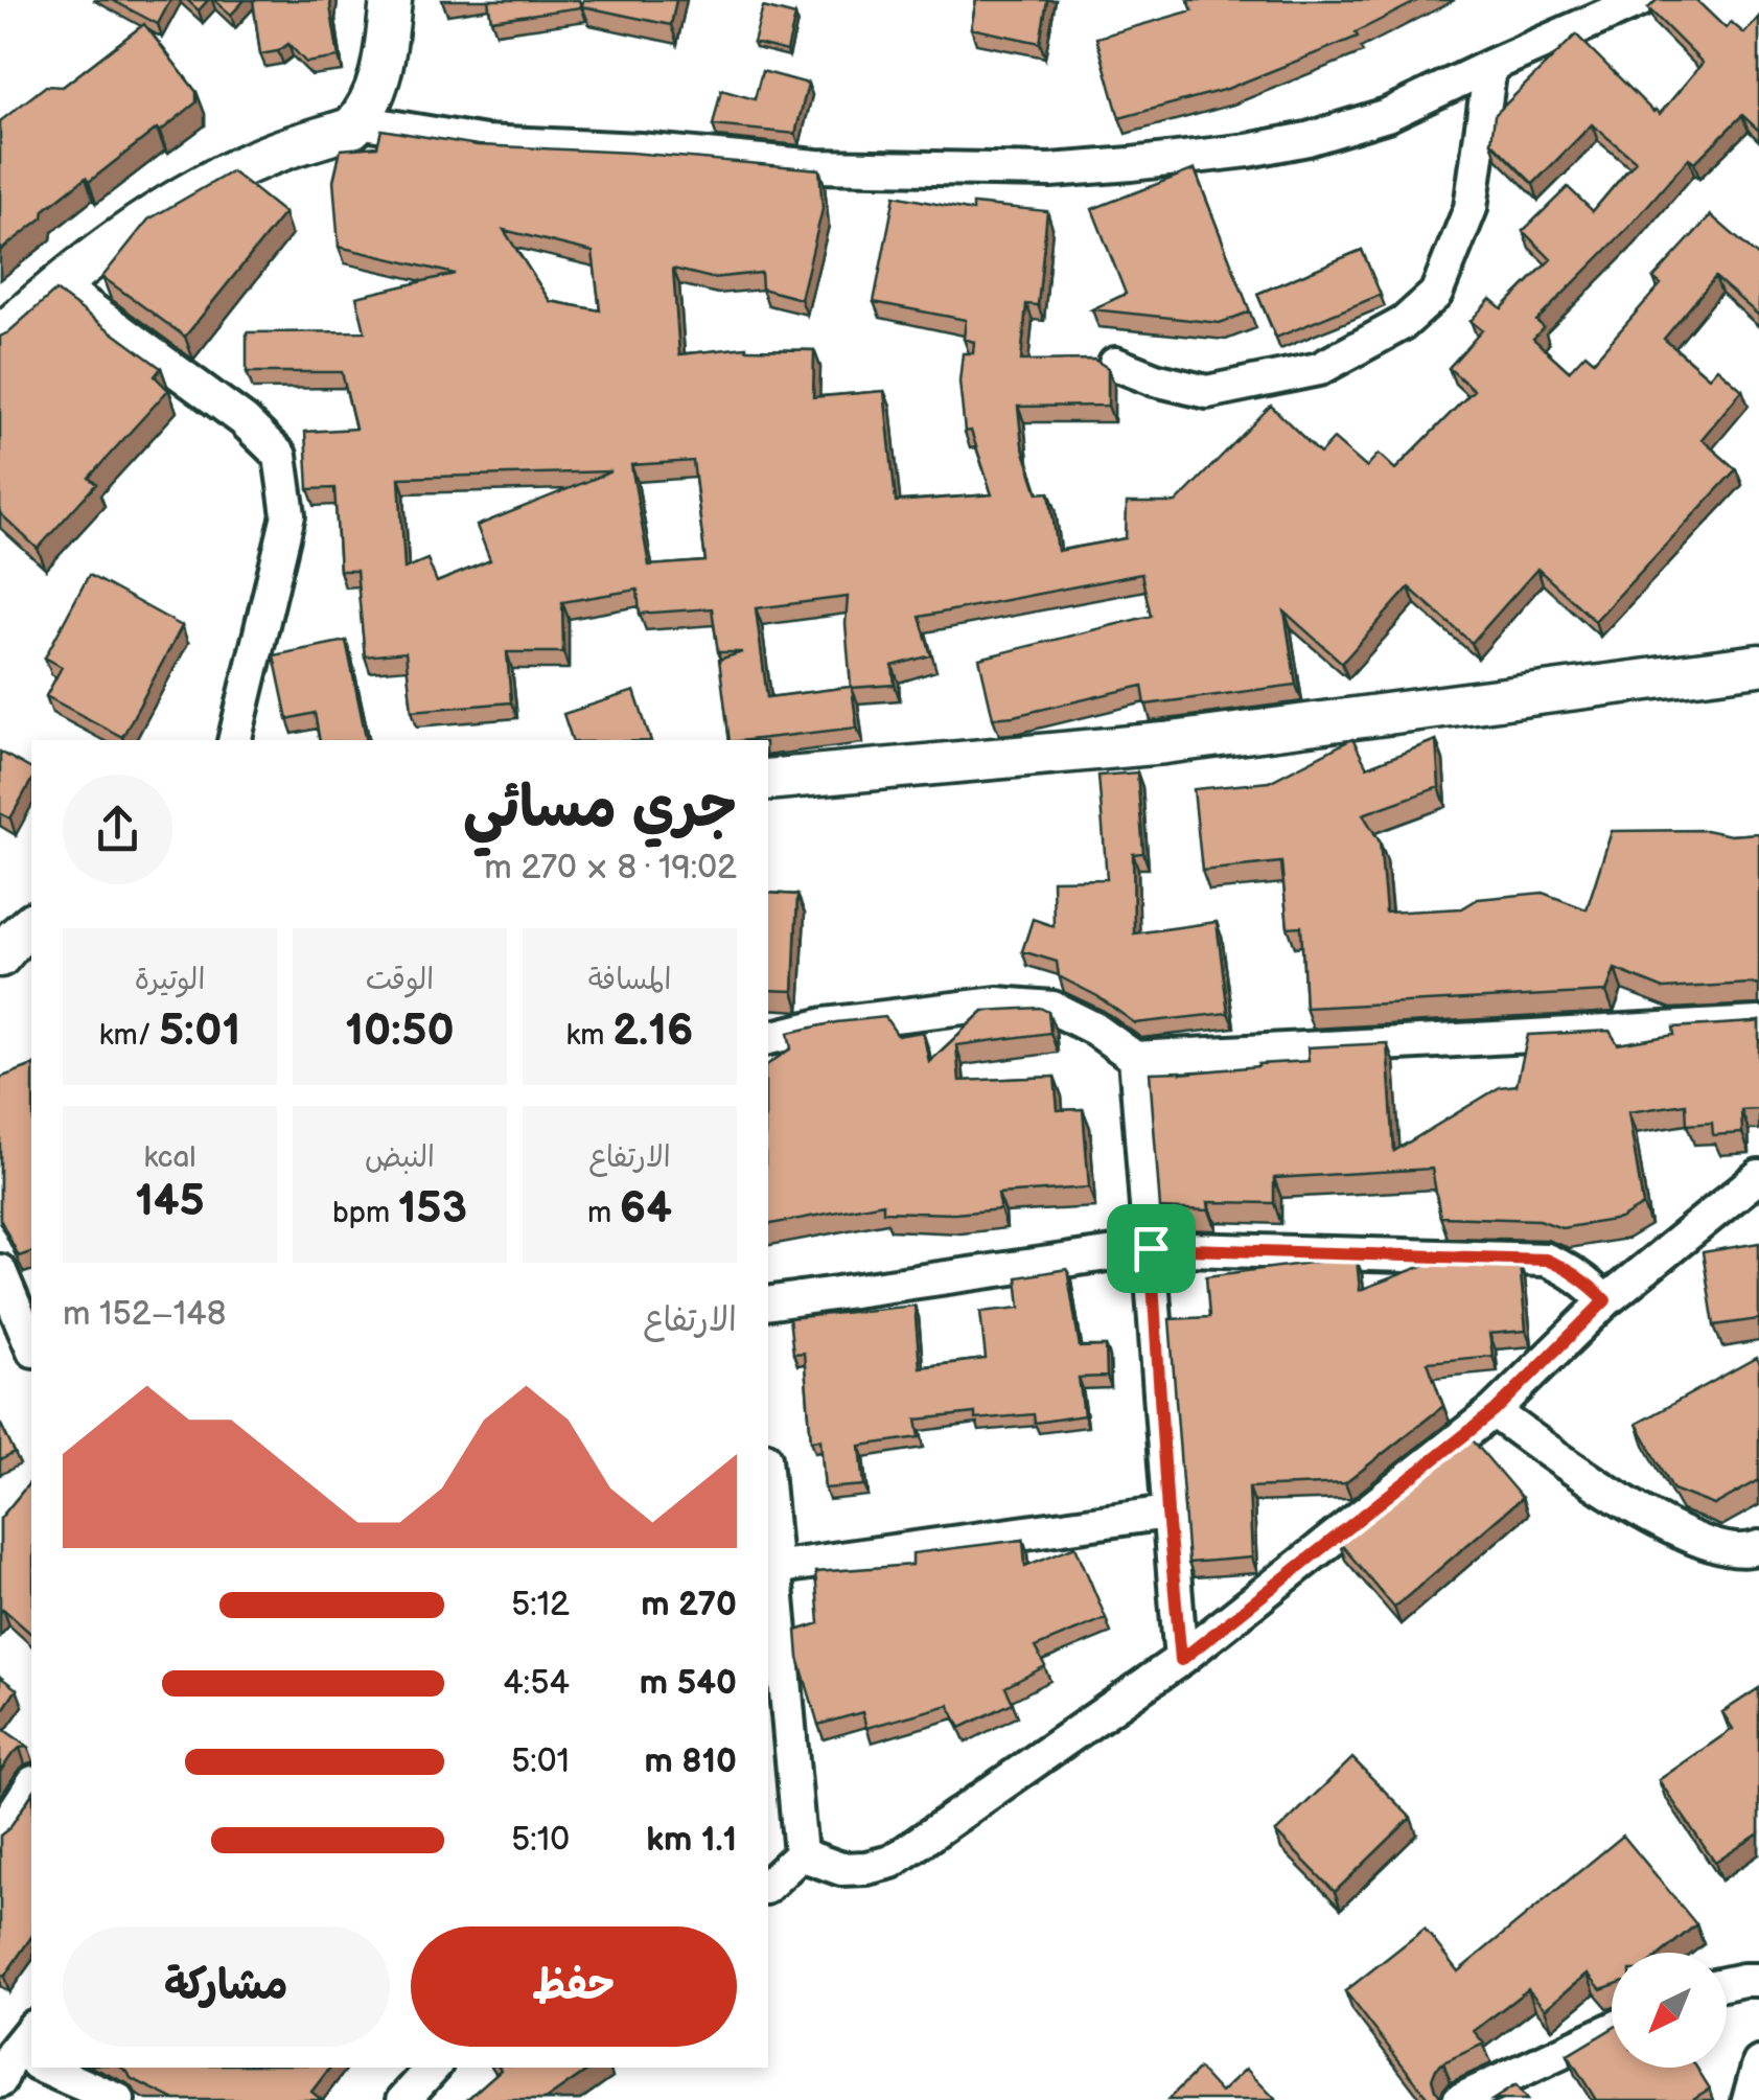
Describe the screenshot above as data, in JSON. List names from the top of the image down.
{
  "north": "bottom left",
  "page": {
    "heading": ["جري مسائي", "19:02 · 8 × 270 m"],
    "stats": [
      ["المسافة", "2.16 km"],
      ["الوقت", "10:50"],
      ["الوتيرة", "5:01 /km"],
      ["الارتفاع", "64 m"],
      ["النبض", "153 bpm"],
      ["kcal", "145"]
    ],
    "chart": ["الارتفاع", "148–152 m"],
    "list": [
      {
        "name": "270 m",
        "note": "5:12"
      },
      {
        "name": "540 m",
        "note": "4:54"
      },
      {
        "name": "810 m",
        "note": "5:01"
      },
      {
        "name": "1.1 km",
        "note": "5:10"
      }
    ],
    "buttons": ["حفظ", "مشاركة"]
  }
}
